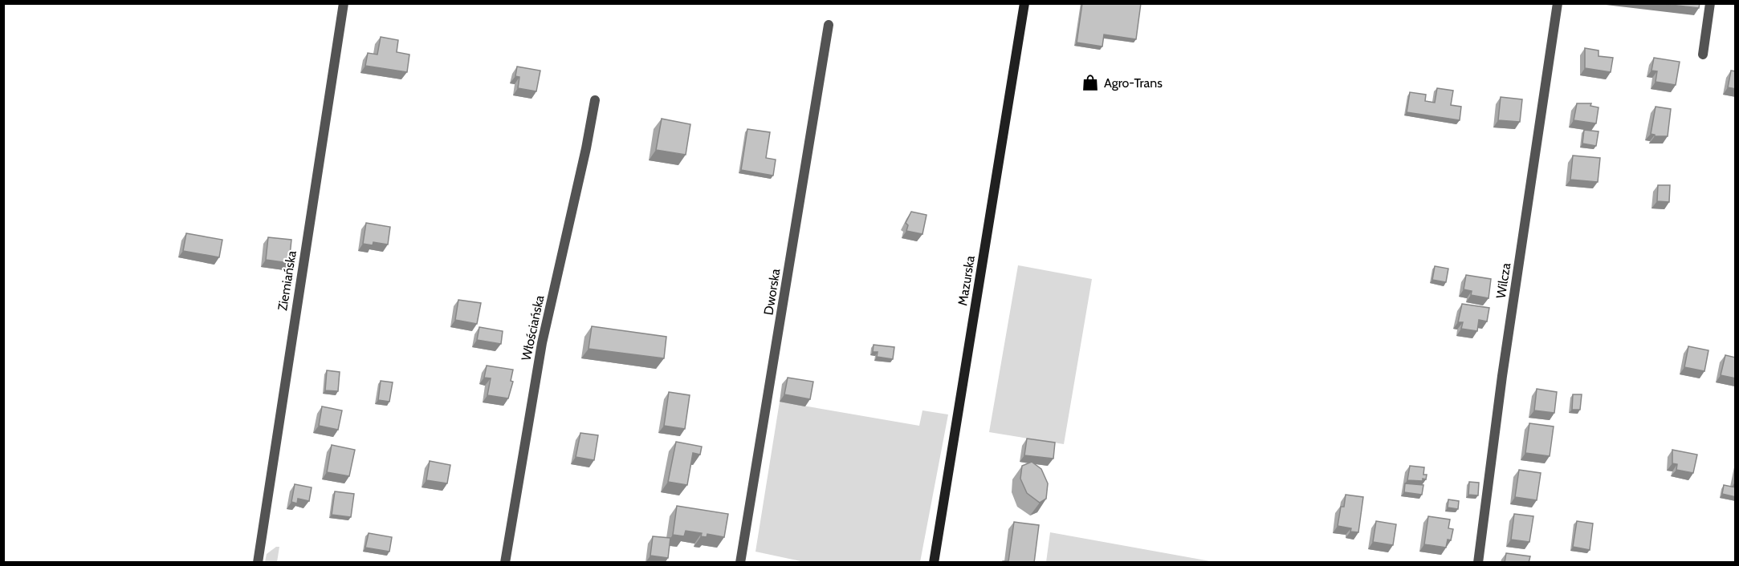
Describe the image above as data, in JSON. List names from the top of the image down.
{
  "streets": {
    "main road": ["Mazurska"],
    "street": [
      "Ziemiańska",
      "Wilcza",
      "Dworska",
      "Włościańska"
    ]
  },
  "places": {
    "shop": ["Agro-Trans"]
  }
}
